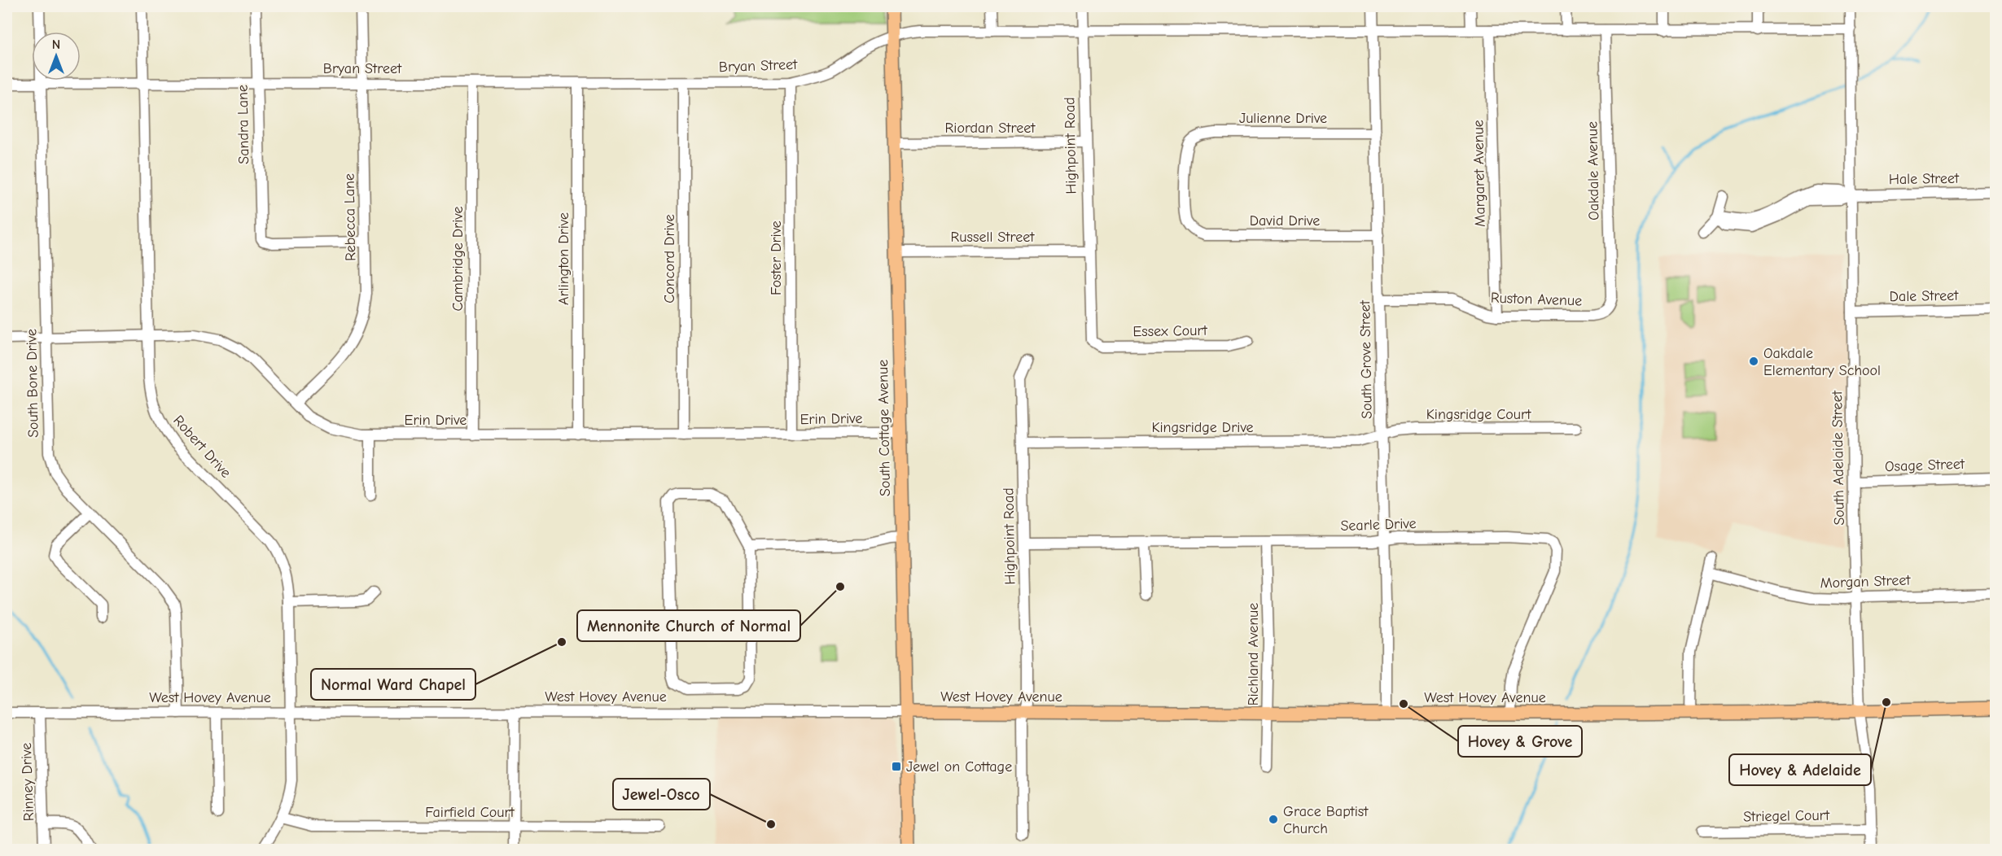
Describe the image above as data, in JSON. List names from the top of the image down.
{
  "streets": {
    "main road": ["South Cottage Avenue", "West Hovey Avenue"],
    "street": [
      "Bryan Street",
      "Julienne Drive",
      "Sandra Lane",
      "Riordan Street",
      "Highpoint Road",
      "Oakdale Avenue",
      "Margaret Avenue",
      "Hale Street",
      "Rebecca Lane",
      "David Drive",
      "Russell Street",
      "Foster Drive",
      "Cambridge Drive",
      "Arlington Drive",
      "Concord Drive",
      "Dale Street",
      "Ruston Avenue",
      "Essex Court",
      "South Grove Street",
      "South Bone Drive",
      "Kingsridge Court",
      "Erin Drive",
      "Kingsridge Drive",
      "Robert Drive",
      "South Adelaide Street",
      "Osage Street",
      "Searle Drive",
      "Morgan Street",
      "Richland Avenue",
      "Rinney Drive",
      "Fairfield Court",
      "Striegel Court"
    ]
  },
  "crossings": [
    ["Bryan Street", "Sandra Lane"],
    ["Bryan Street", "Highpoint Road"],
    ["Bryan Street", "Oakdale Avenue"],
    ["Bryan Street", "Margaret Avenue"],
    ["Bryan Street", "Rebecca Lane"],
    ["Bryan Street", "Foster Drive"],
    ["Bryan Street", "Cambridge Drive"],
    ["Bryan Street", "Arlington Drive"],
    ["Bryan Street", "Concord Drive"],
    ["Bryan Street", "South Grove Street"],
    ["Bryan Street", "South Bone Drive"],
    ["Bryan Street", "South Cottage Avenue"],
    ["Bryan Street", "Robert Drive"],
    ["Bryan Street", "South Adelaide Street"],
    ["Julienne Drive", "David Drive"],
    ["Julienne Drive", "South Grove Street"],
    ["Sandra Lane", "Rebecca Lane"],
    ["Riordan Street", "Highpoint Road"],
    ["Riordan Street", "South Cottage Avenue"],
    ["Highpoint Road", "Russell Street"],
    ["Highpoint Road", "Essex Court"],
    ["Highpoint Road", "Kingsridge Drive"],
    ["Highpoint Road", "Searle Drive"],
    ["Highpoint Road", "West Hovey Avenue"],
    ["Oakdale Avenue", "Ruston Avenue"],
    ["Margaret Avenue", "Ruston Avenue"],
    ["Hale Street", "South Adelaide Street"],
    ["Rebecca Lane", "Erin Drive"],
    ["David Drive", "South Grove Street"],
    ["Russell Street", "South Cottage Avenue"],
    ["Foster Drive", "Erin Drive"],
    ["Cambridge Drive", "Erin Drive"],
    ["Arlington Drive", "Erin Drive"],
    ["Concord Drive", "Erin Drive"],
    ["Dale Street", "South Adelaide Street"],
    ["Ruston Avenue", "South Grove Street"],
    ["South Grove Street", "Kingsridge Court"],
    ["South Grove Street", "Kingsridge Drive"],
    ["South Grove Street", "Searle Drive"],
    ["South Grove Street", "West Hovey Avenue"],
    ["South Bone Drive", "Erin Drive"],
    ["South Bone Drive", "West Hovey Avenue"],
    ["Kingsridge Court", "Kingsridge Drive"],
    ["Erin Drive", "South Cottage Avenue"],
    ["Erin Drive", "Robert Drive"],
    ["South Cottage Avenue", "West Hovey Avenue"],
    ["Robert Drive", "West Hovey Avenue"],
    ["Robert Drive", "Fairfield Court"],
    ["South Adelaide Street", "Osage Street"],
    ["South Adelaide Street", "Morgan Street"],
    ["South Adelaide Street", "West Hovey Avenue"],
    ["South Adelaide Street", "Striegel Court"],
    ["Searle Drive", "Richland Avenue"],
    ["Searle Drive", "West Hovey Avenue"],
    ["Richland Avenue", "West Hovey Avenue"],
    ["West Hovey Avenue", "Rinney Drive"]
  ],
  "places": {
    "other": [
      "Oakdale Elementary School",
      "Mennonite Church of Normal",
      "Normal Ward Chapel",
      "Hovey & Adelaide",
      "Hovey & Grove",
      "Grace Baptist Church",
      "Jewel-Osco"
    ],
    "transit": ["Jewel on Cottage"]
  },
  "north": "top"
}
